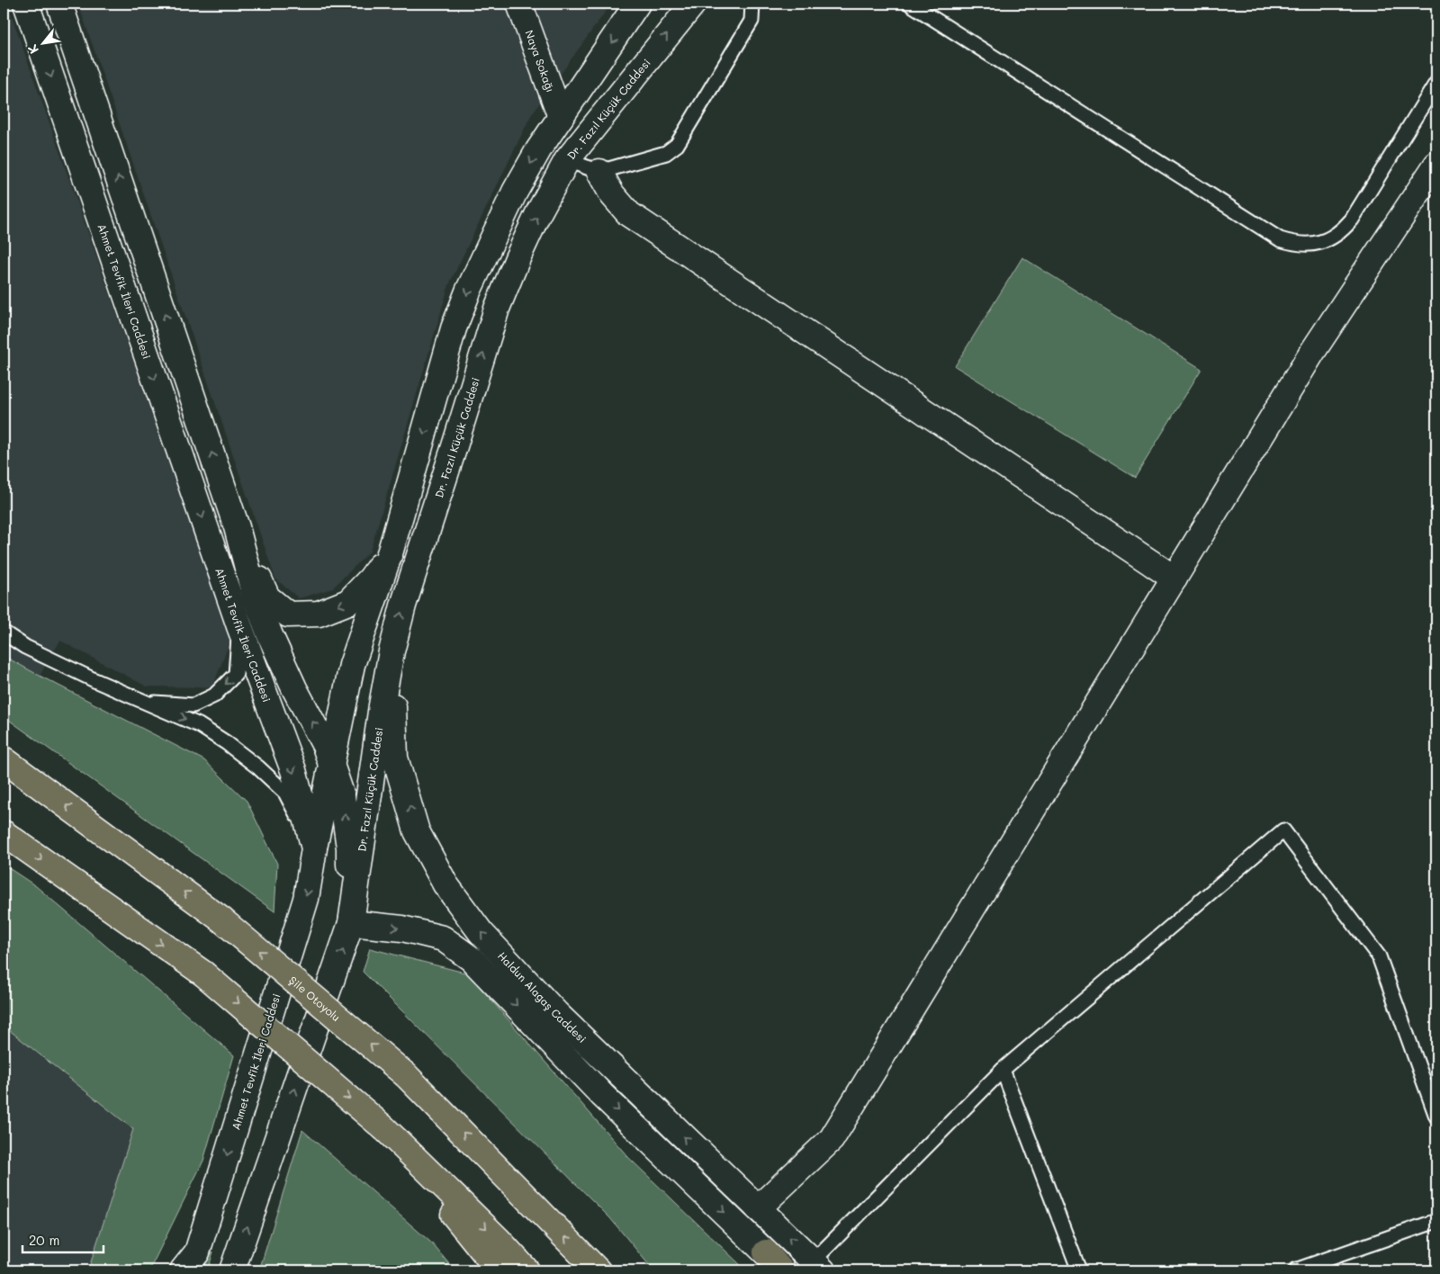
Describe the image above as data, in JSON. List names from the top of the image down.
{
  "streets": {
    "highway": ["Şile Otoyolu"],
    "street": [
      "Naya Sokağı",
      "Dr. Fazıl Küçük Caddesi",
      "Ahmet Tevfik İleri Caddesi",
      "Haldun Alagaş Caddesi"
    ]
  },
  "crossings": [
    ["Dr. Fazıl Küçük Caddesi", "Haldun Alagaş Caddesi"]
  ],
  "scale_bar": "20 m",
  "north": "bottom left"
}
